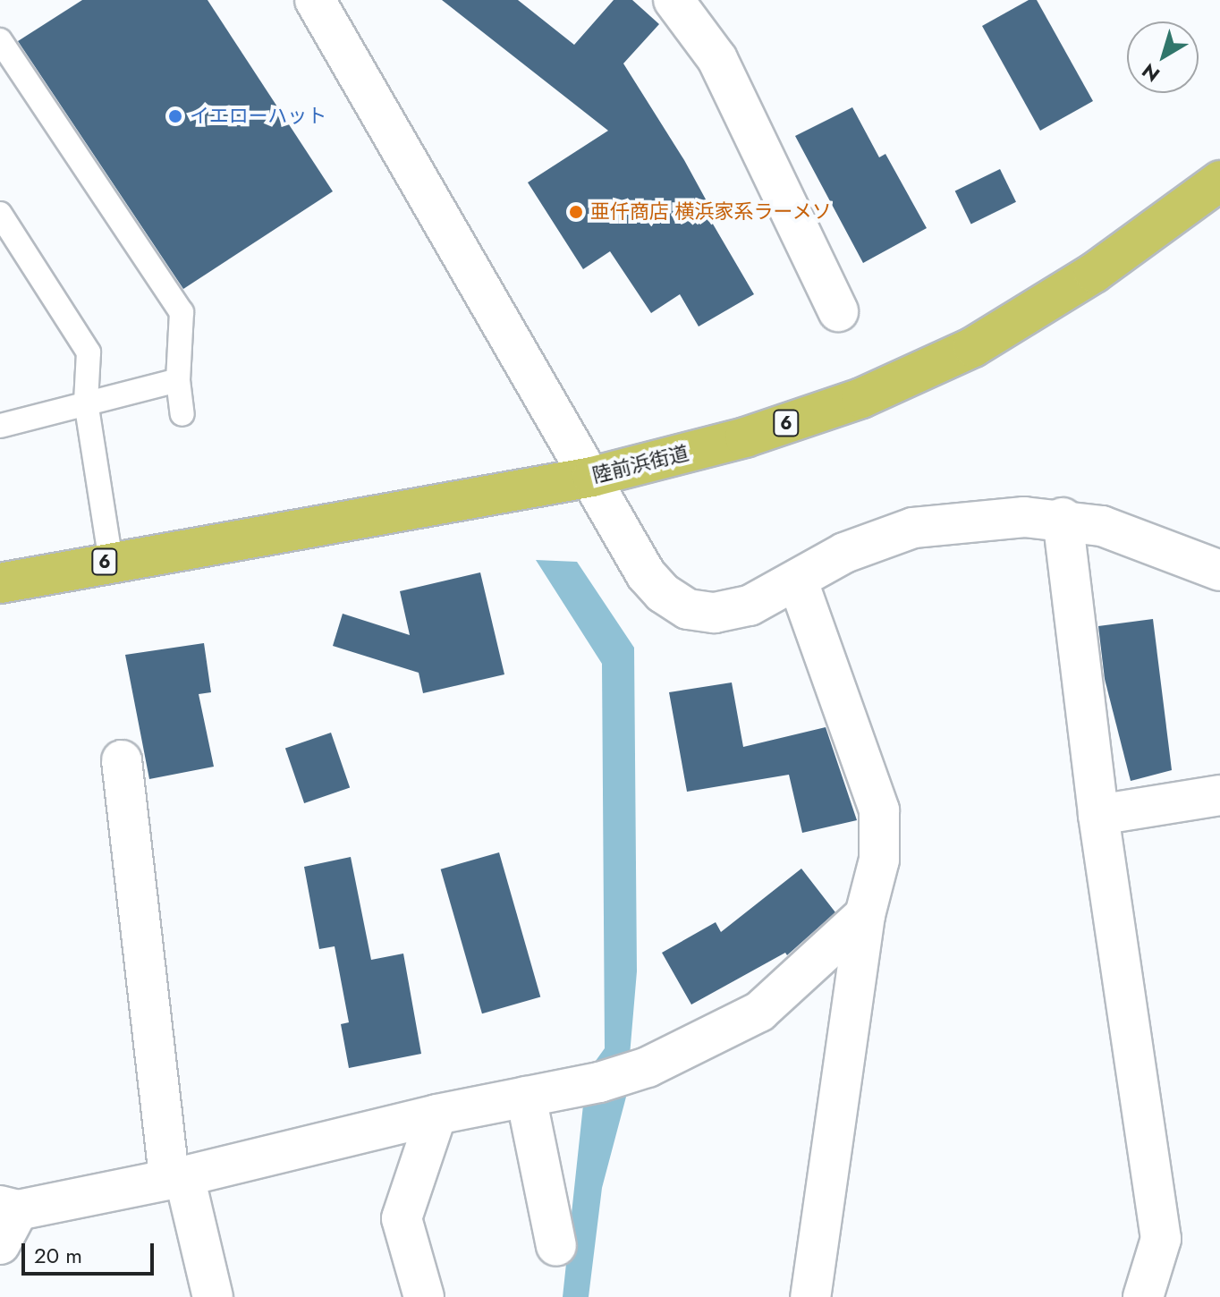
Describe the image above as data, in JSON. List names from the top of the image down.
{
  "streets": {
    "highway": ["6", "陸前浜街道"]
  },
  "places": ["イエローハット", "亜仟商店 横浜家系ラーメソ"],
  "scale_bar": "20 m",
  "north": "bottom left"
}
